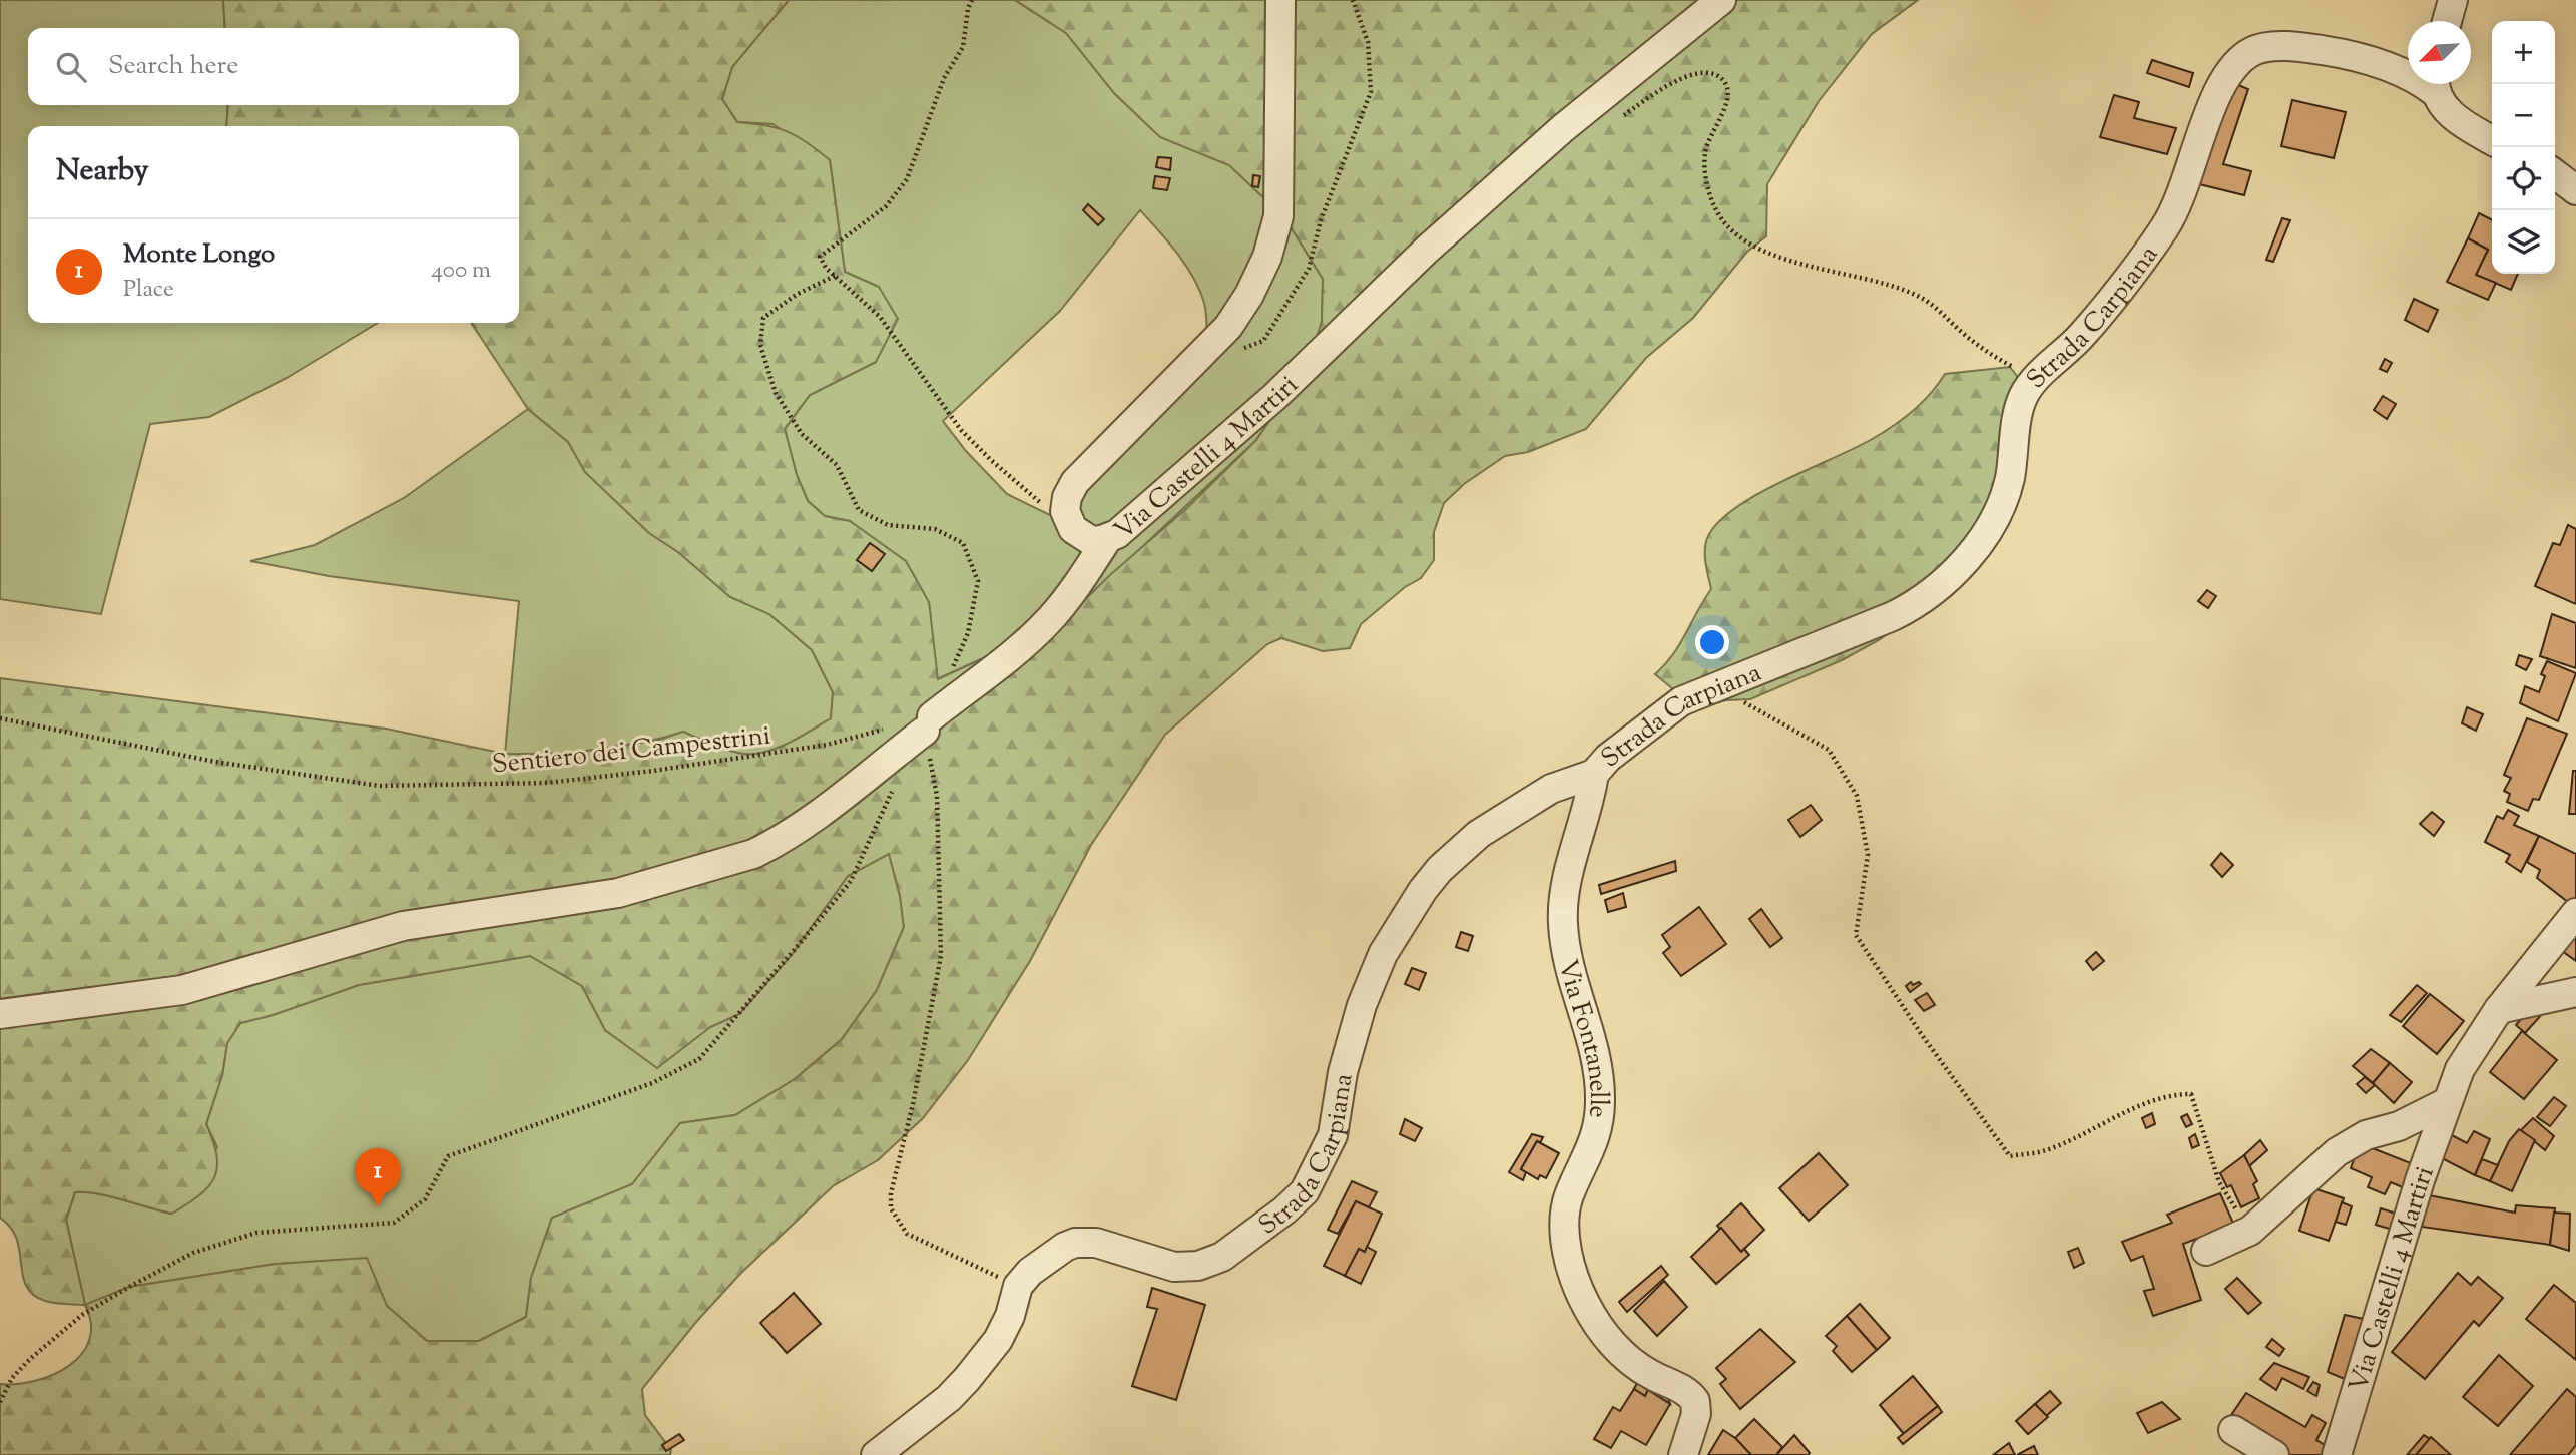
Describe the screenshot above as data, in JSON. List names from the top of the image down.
{
  "streets": {
    "street": ["Strada Carpiana", "Via Castelli 4 Martiri", "Via Fontanelle"],
    "path": ["Sentiero dei Campestrini"]
  },
  "crossings": [
    ["Strada Carpiana", "Via Fontanelle"]
  ],
  "north": "bottom left",
  "page": {
    "map_buttons": ["+", "−"],
    "search": "Search here",
    "heading": "Nearby",
    "list": [
      {
        "mark": "1",
        "name": "Monte Longo",
        "note": "Place",
        "value": "400 m"
      }
    ],
    "pins": "1"
  }
}
